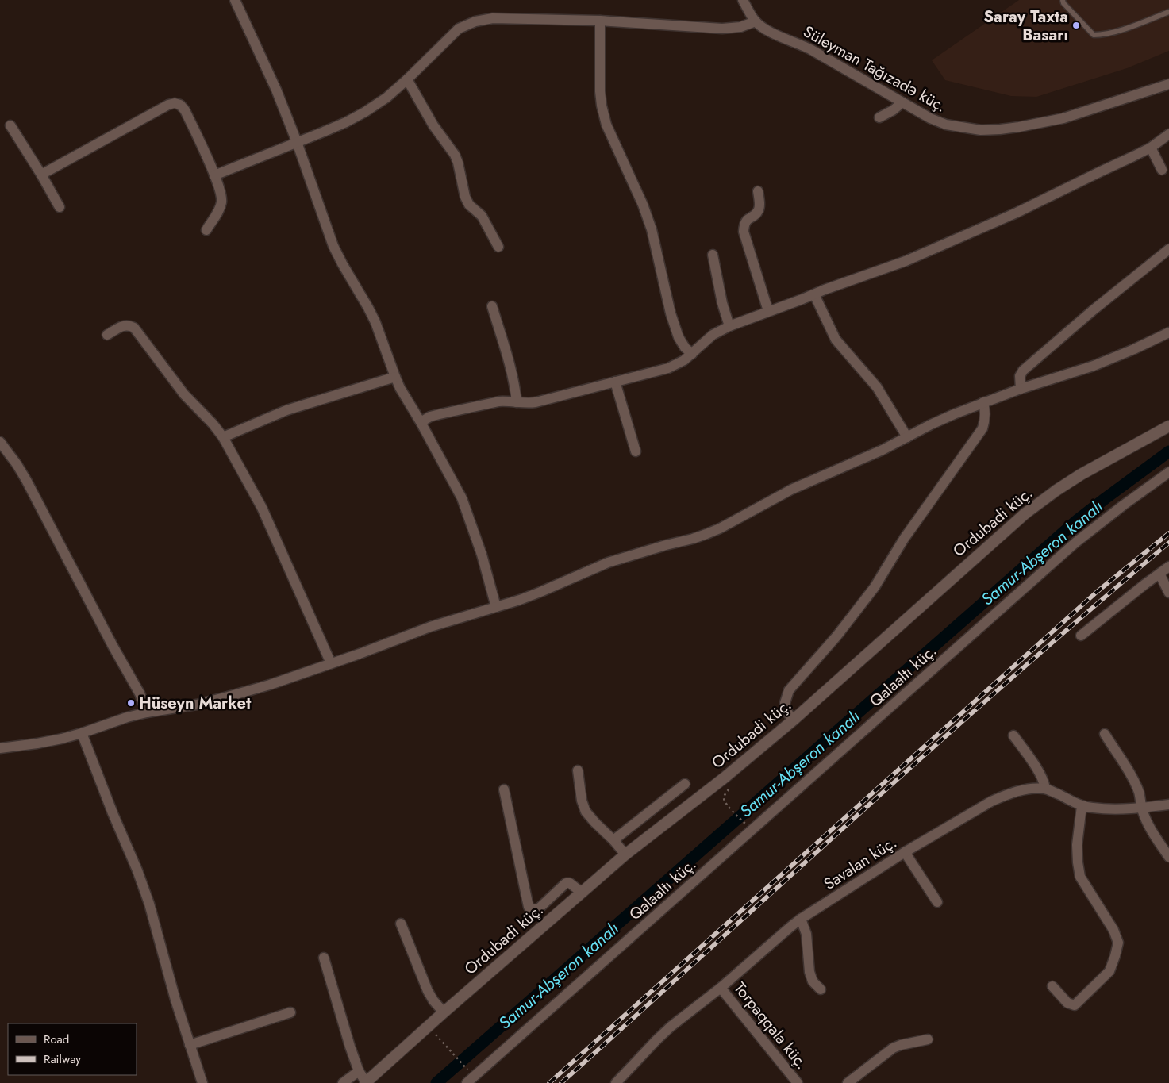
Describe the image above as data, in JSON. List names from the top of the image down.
{
  "streets": {
    "street": [
      "Süleyman Tağızadə küç.",
      "Ordubadi küç.",
      "Qalaaltı küç.",
      "Savalan küç.",
      "Torpaqqala küç."
    ]
  },
  "crossings": [
    ["Savalan küç.", "Torpaqqala küç."]
  ],
  "water": ["Samur-Abşeron kanalı"],
  "places": ["Saray Taxta Basarı", "Hüseyn Market"],
  "legend": ["Road", "Railway"]
}
